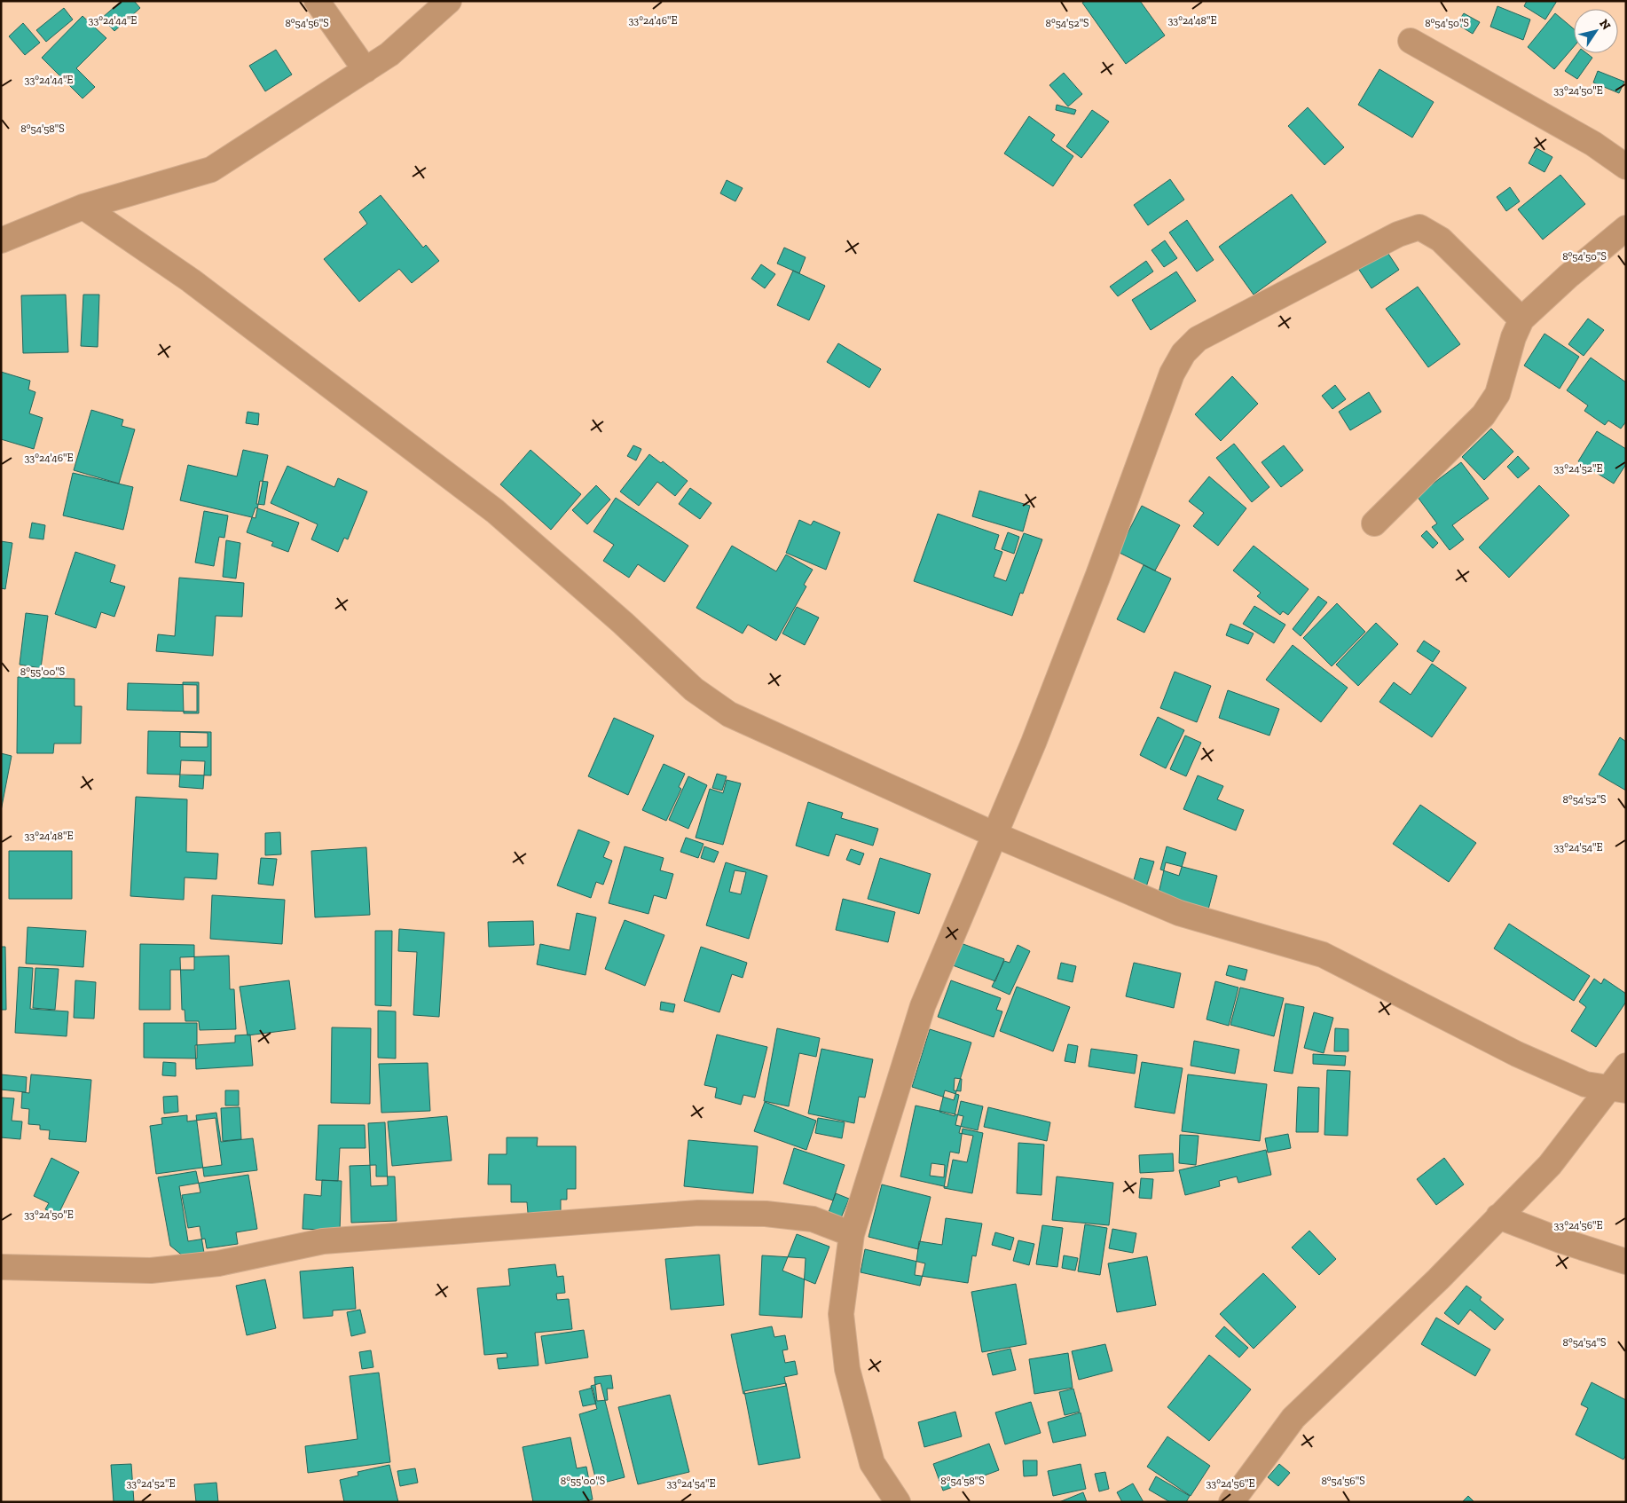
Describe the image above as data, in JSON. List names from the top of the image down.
{
  "north": "top right",
  "coordinates": [
    "33°24'44\"E",
    "33°24'46\"E",
    "33°24'48\"E",
    "8°54'56\"S",
    "8°54'52\"S",
    "8°54'50\"S",
    "33°24'50\"E",
    "8°54'58\"S",
    "33°24'52\"E",
    "8°55'00\"S",
    "33°24'54\"E",
    "33°24'56\"E",
    "8°54'54\"S"
  ]
}
